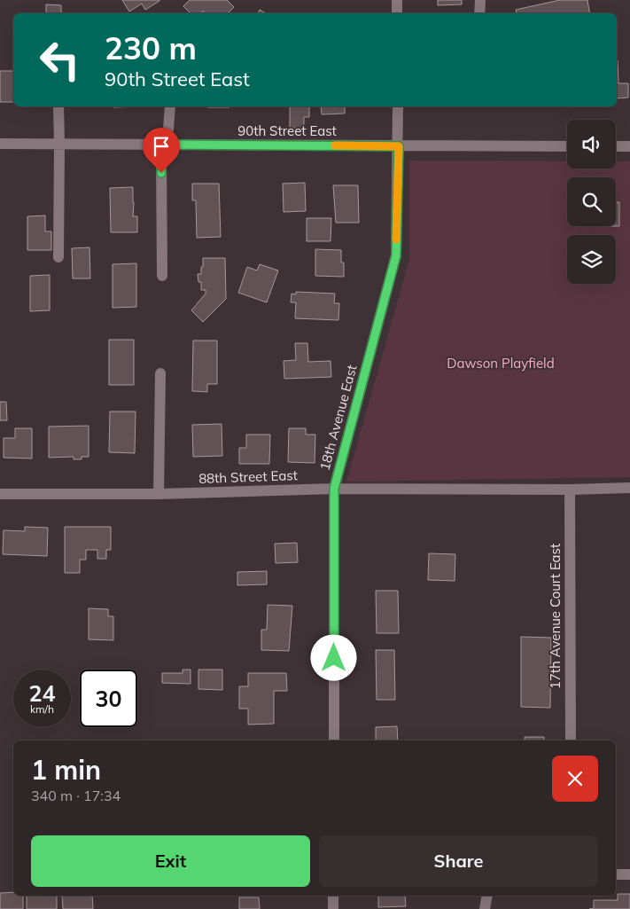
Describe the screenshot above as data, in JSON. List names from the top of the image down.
{
  "streets": {
    "street": [
      "90th Street East",
      "18th Avenue East",
      "88th Street East",
      "17th Avenue Court East"
    ]
  },
  "crossings": [
    ["90th Street East", "18th Avenue East"],
    ["18th Avenue East", "88th Street East"],
    ["88th Street East", "17th Avenue Court East"]
  ],
  "parks": ["Dawson Playfield"],
  "page": {
    "turn": ["230 m", "90th Street East"],
    "speed": "24 km/h",
    "limit": "30",
    "heading": ["1 min", "340 m · 17:34"],
    "buttons": ["Exit", "Share"]
  }
}
